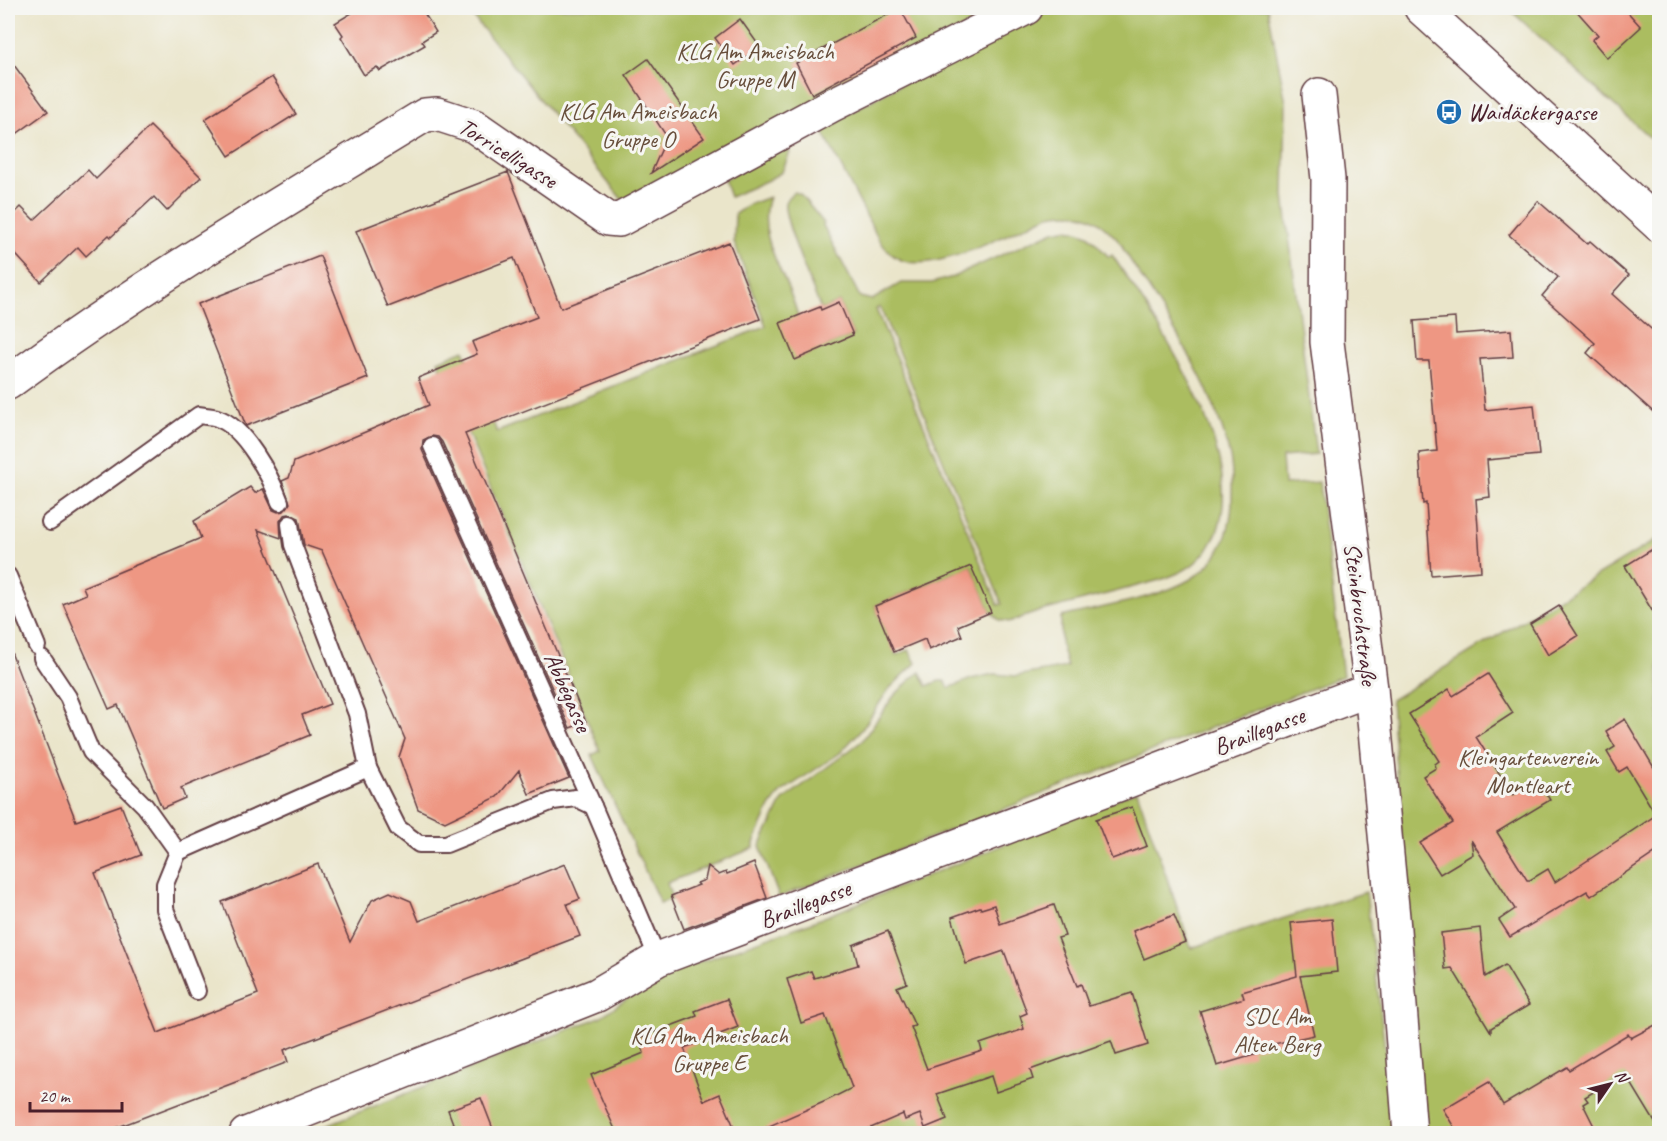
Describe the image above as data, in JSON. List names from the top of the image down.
{
  "streets": {
    "street": ["Torricelligasse", "Steinbruchstraße", "Braillegasse"],
    "lane": ["Abbégasse"]
  },
  "crossings": [
    ["Steinbruchstraße", "Braillegasse"],
    ["Abbégasse", "Braillegasse"]
  ],
  "parks": [
    "KLG Am Ameisbach Gruppe M",
    "KLG Am Ameisbach Gruppe O",
    "Kleingartenverein Montleart",
    "SDL Am Alten Berg",
    "KLG Am Ameisbach Gruppe E"
  ],
  "places": {
    "bus stop": ["Waidäckergasse"]
  },
  "scale_bar": "20 m",
  "north": "top right"
}
